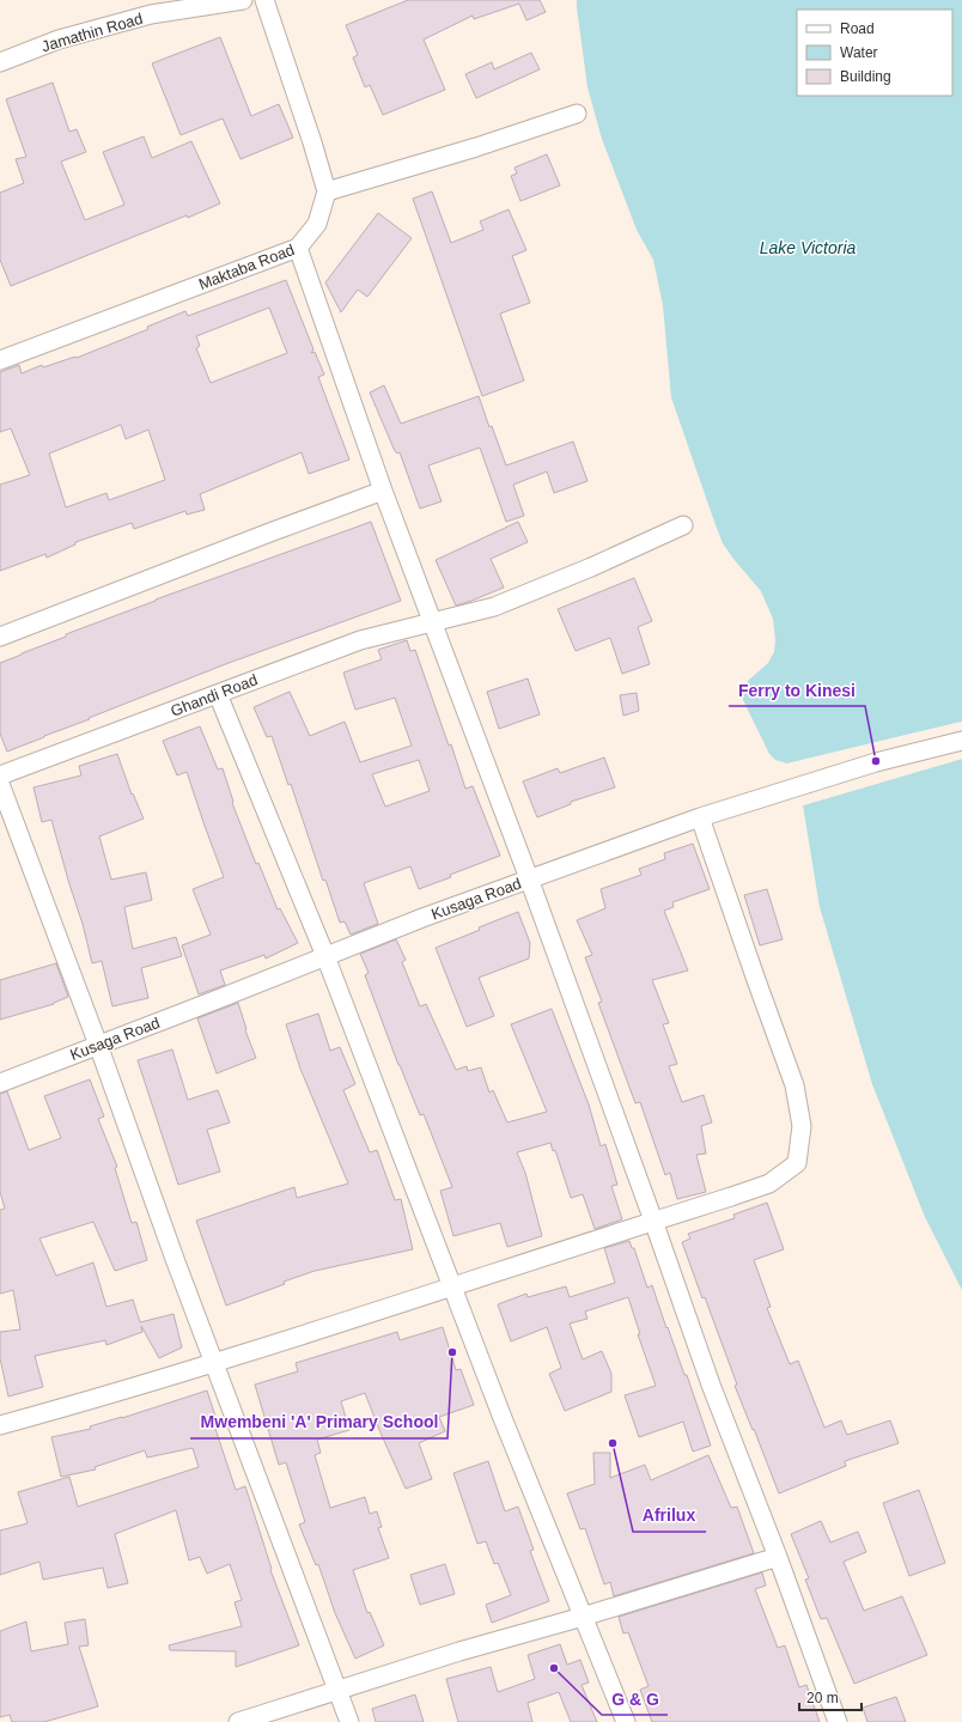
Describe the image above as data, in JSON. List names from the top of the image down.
{
  "streets": {
    "street": [
      "Jamathin Road",
      "Maktaba Road",
      "Ghandi Road",
      "Kusaga Road"
    ]
  },
  "water": ["Lake Victoria"],
  "places": [
    "Ferry to Kinesi",
    "Mwembeni 'A' Primary School",
    "Afrilux",
    "G & G"
  ],
  "legend": ["Road", "Water", "Building"],
  "scale_bar": "20 m"
}
